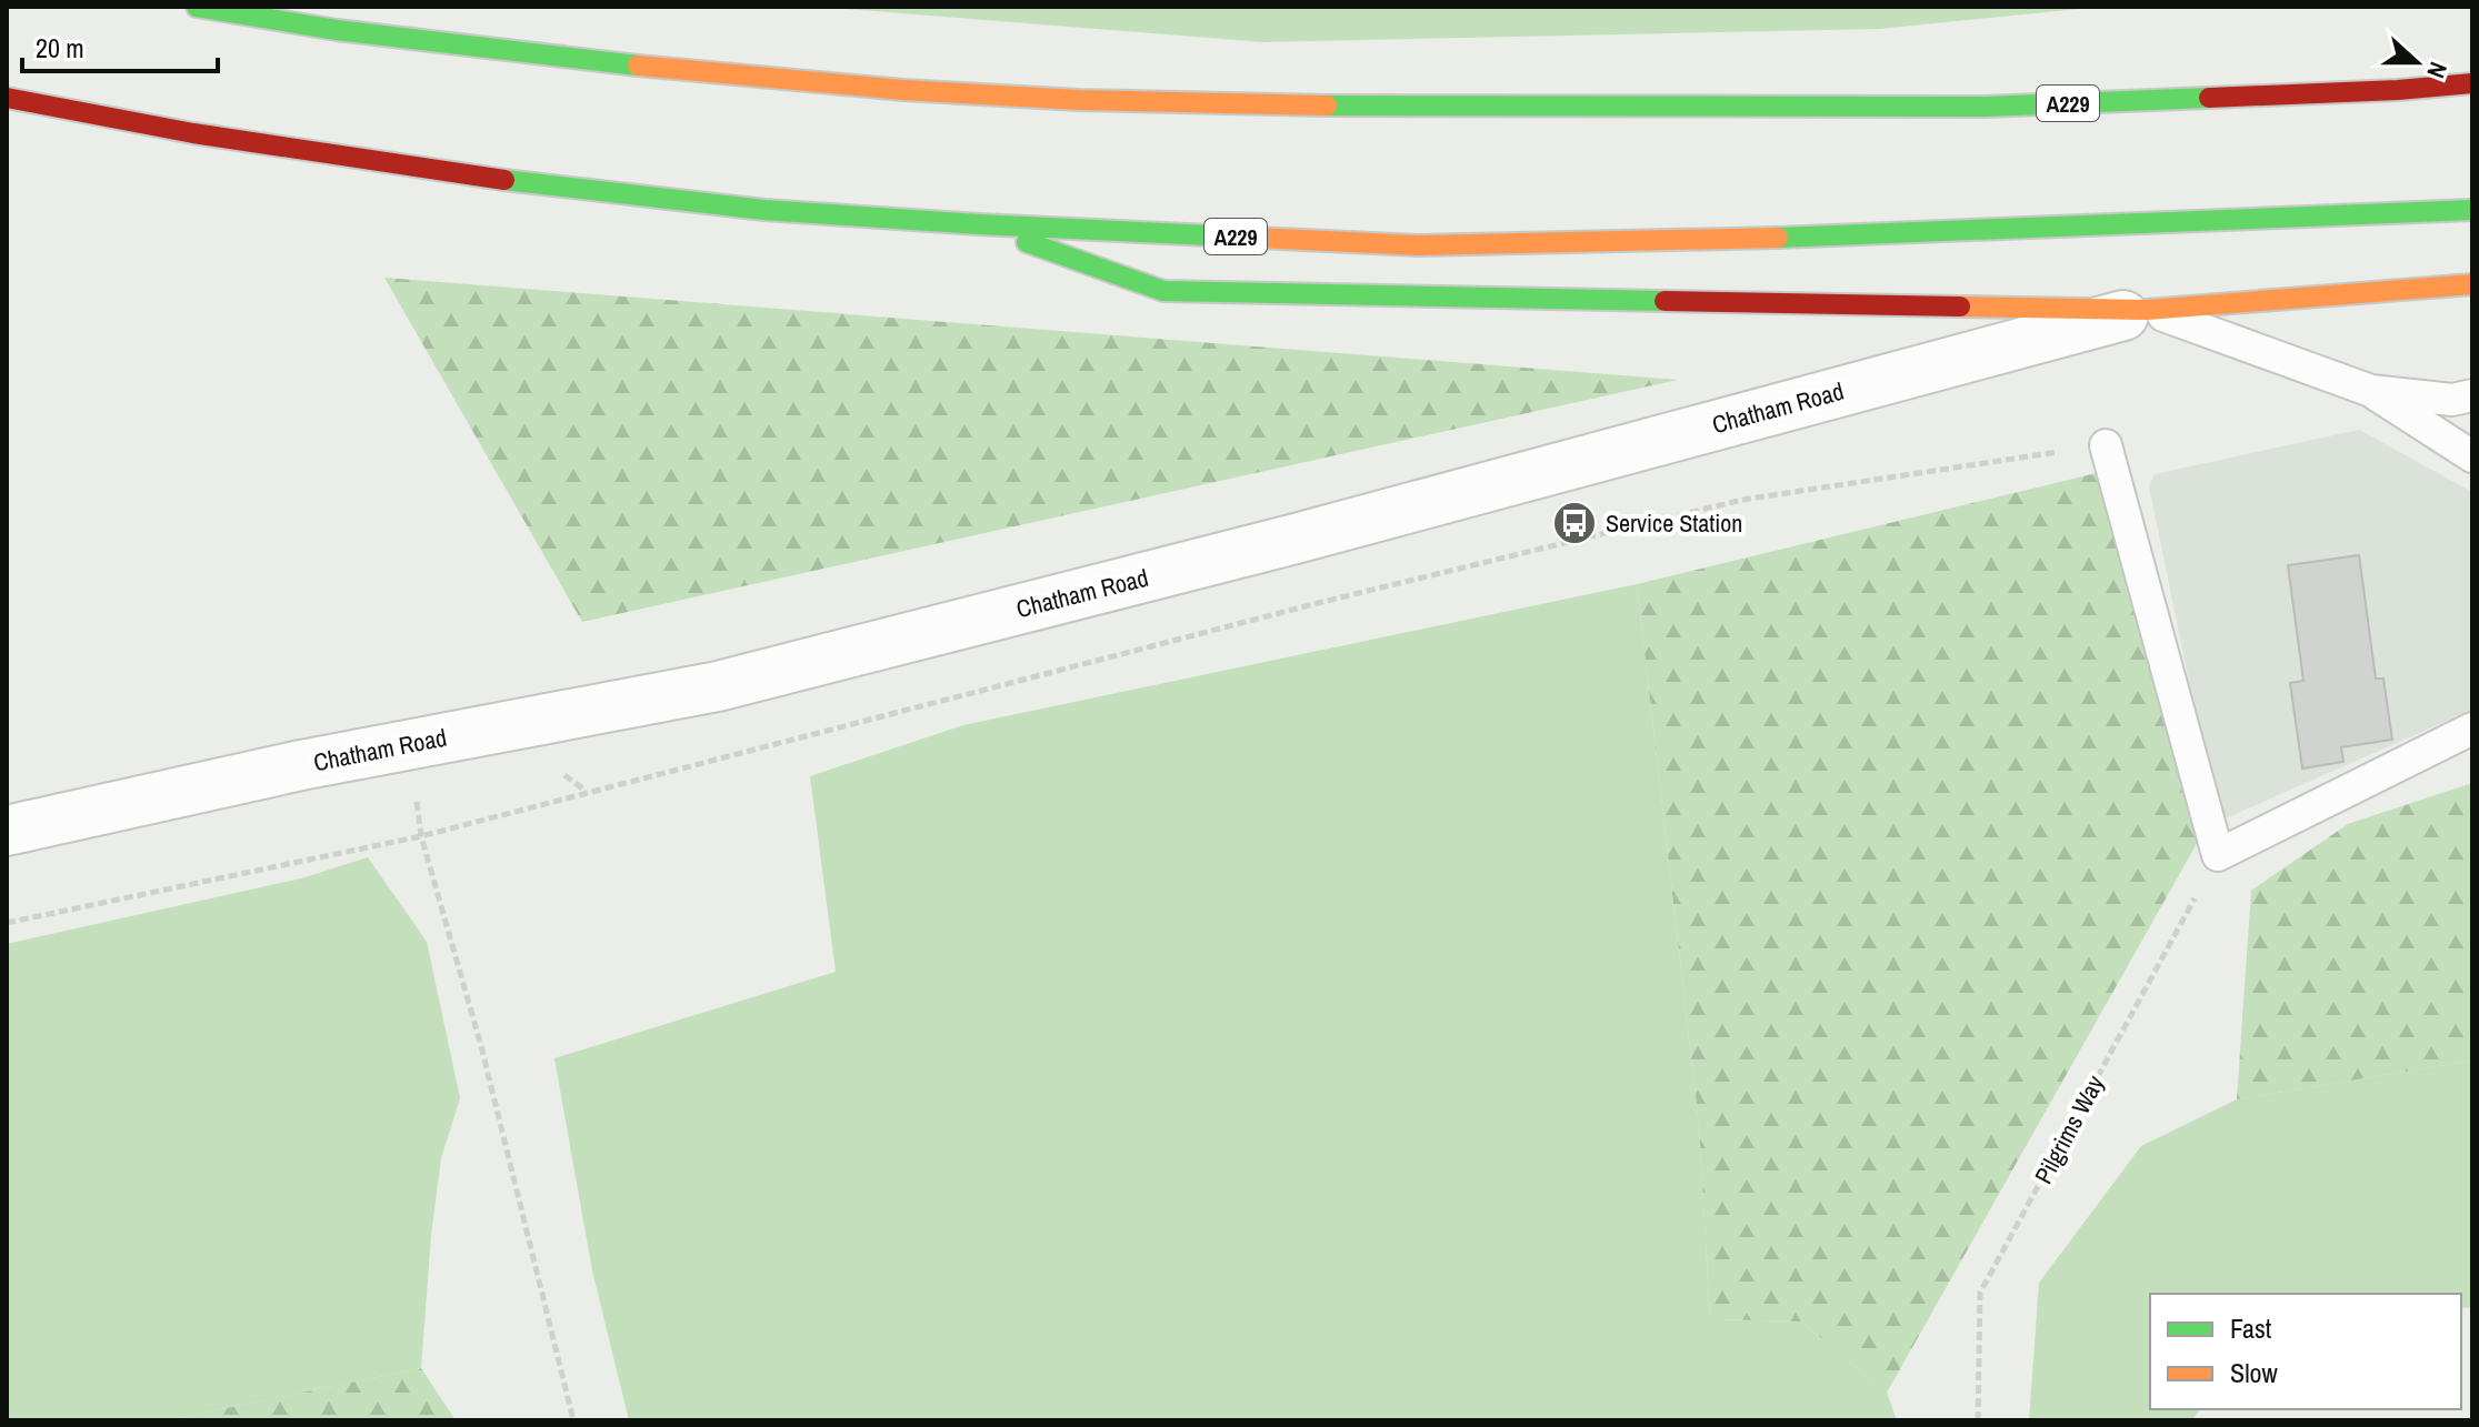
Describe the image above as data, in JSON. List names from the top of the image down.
{
  "streets": {
    "highway": ["A229"],
    "street": ["Chatham Road"],
    "path": ["Pilgrims Way"]
  },
  "places": {
    "bus stop": ["Service Station"]
  },
  "legend": ["Fast", "Slow"],
  "scale_bar": "20 m",
  "north": "right"
}
